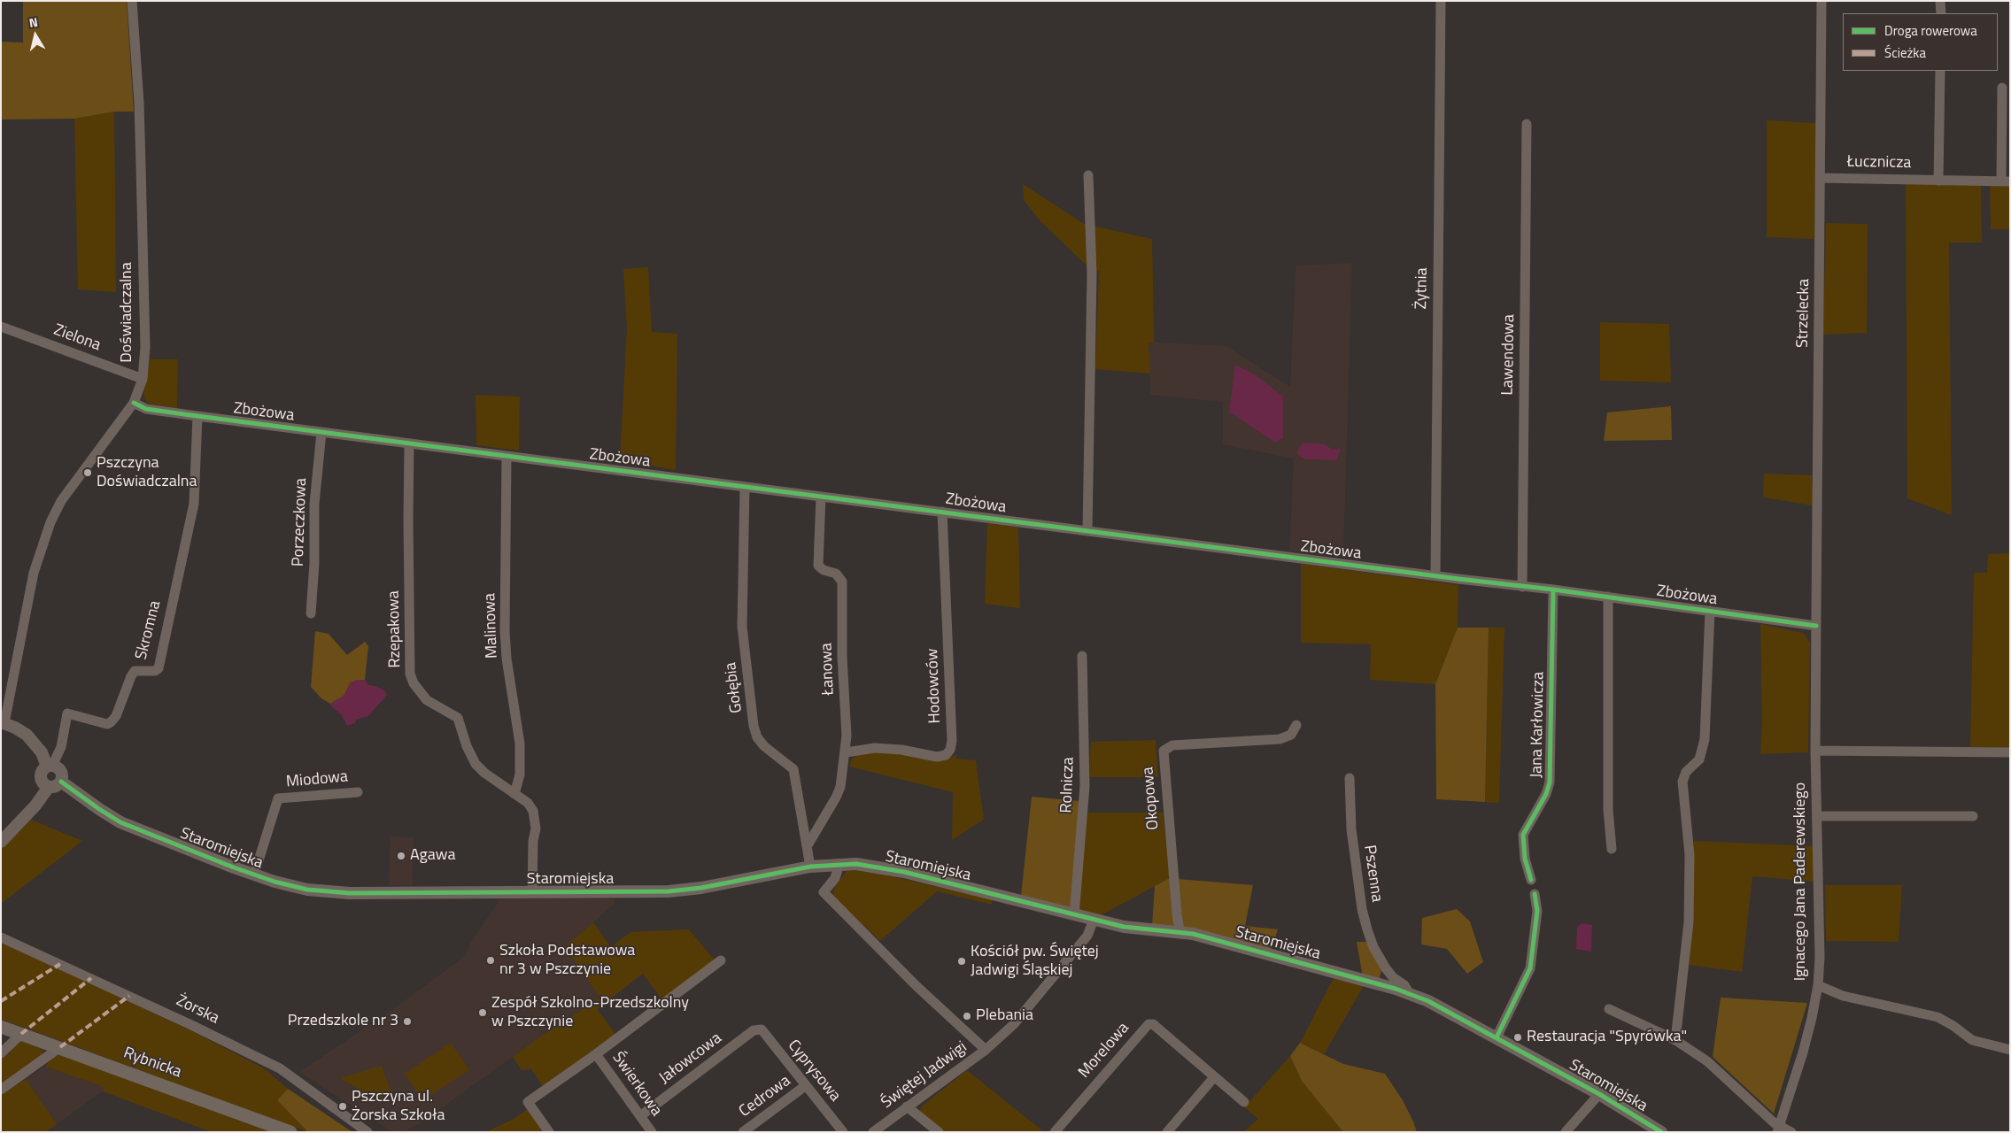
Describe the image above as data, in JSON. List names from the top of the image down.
{
  "streets": {
    "main road": ["Rybnicka"],
    "street": [
      "Łucznicza",
      "Żytnia",
      "Doświadczalna",
      "Strzelecka",
      "Zielona",
      "Lawendowa",
      "Zbożowa",
      "Porzeczkowa",
      "Malinowa",
      "Rzepakowa",
      "Skromna",
      "Łanowa",
      "Hodowców",
      "Gołębia",
      "Jana Karłowicza",
      "Miodowa",
      "Rolnicza",
      "Okopowa",
      "Staromiejska",
      "Pszenna",
      "Ignacego Jana Paderewskiego",
      "Żorska",
      "Morelowa",
      "Jałowcowa",
      "Cyprysowa",
      "Świętej Jadwigi",
      "Świerkowa",
      "Cedrowa"
    ]
  },
  "crossings": [
    ["Łucznicza", "Strzelecka"],
    ["Żytnia", "Zbożowa"],
    ["Doświadczalna", "Zielona"],
    ["Doświadczalna", "Zbożowa"],
    ["Strzelecka", "Zbożowa"],
    ["Strzelecka", "Ignacego Jana Paderewskiego"],
    ["Lawendowa", "Zbożowa"],
    ["Zbożowa", "Porzeczkowa"],
    ["Zbożowa", "Malinowa"],
    ["Zbożowa", "Rzepakowa"],
    ["Zbożowa", "Skromna"],
    ["Zbożowa", "Łanowa"],
    ["Zbożowa", "Hodowców"],
    ["Zbożowa", "Gołębia"],
    ["Zbożowa", "Jana Karłowicza"],
    ["Zbożowa", "Ignacego Jana Paderewskiego"],
    ["Malinowa", "Rzepakowa"],
    ["Rzepakowa", "Staromiejska"],
    ["Skromna", "Staromiejska"],
    ["Łanowa", "Hodowców"],
    ["Łanowa", "Gołębia"],
    ["Gołębia", "Staromiejska"],
    ["Miodowa", "Staromiejska"],
    ["Rolnicza", "Staromiejska"],
    ["Okopowa", "Staromiejska"],
    ["Staromiejska", "Pszenna"],
    ["Staromiejska", "Świętej Jadwigi"],
    ["Jałowcowa", "Cyprysowa"],
    ["Jałowcowa", "Świerkowa"],
    ["Cyprysowa", "Cedrowa"]
  ],
  "places": [
    "Pszczyna Doświadczalna",
    "Agawa",
    "Szkoła Podstawowa nr 3 w Pszczynie",
    "Kościół pw. Świętej Jadwigi Śląskiej",
    "Zespół Szkolno-Przedszkolny w Pszczynie",
    "Plebania",
    "Przedszkole nr 3",
    "Restauracja \"Spyrówka\"",
    "Pszczyna ul. Żorska Szkoła"
  ],
  "legend": ["Droga rowerowa", "Ścieżka"],
  "north": "top"
}
